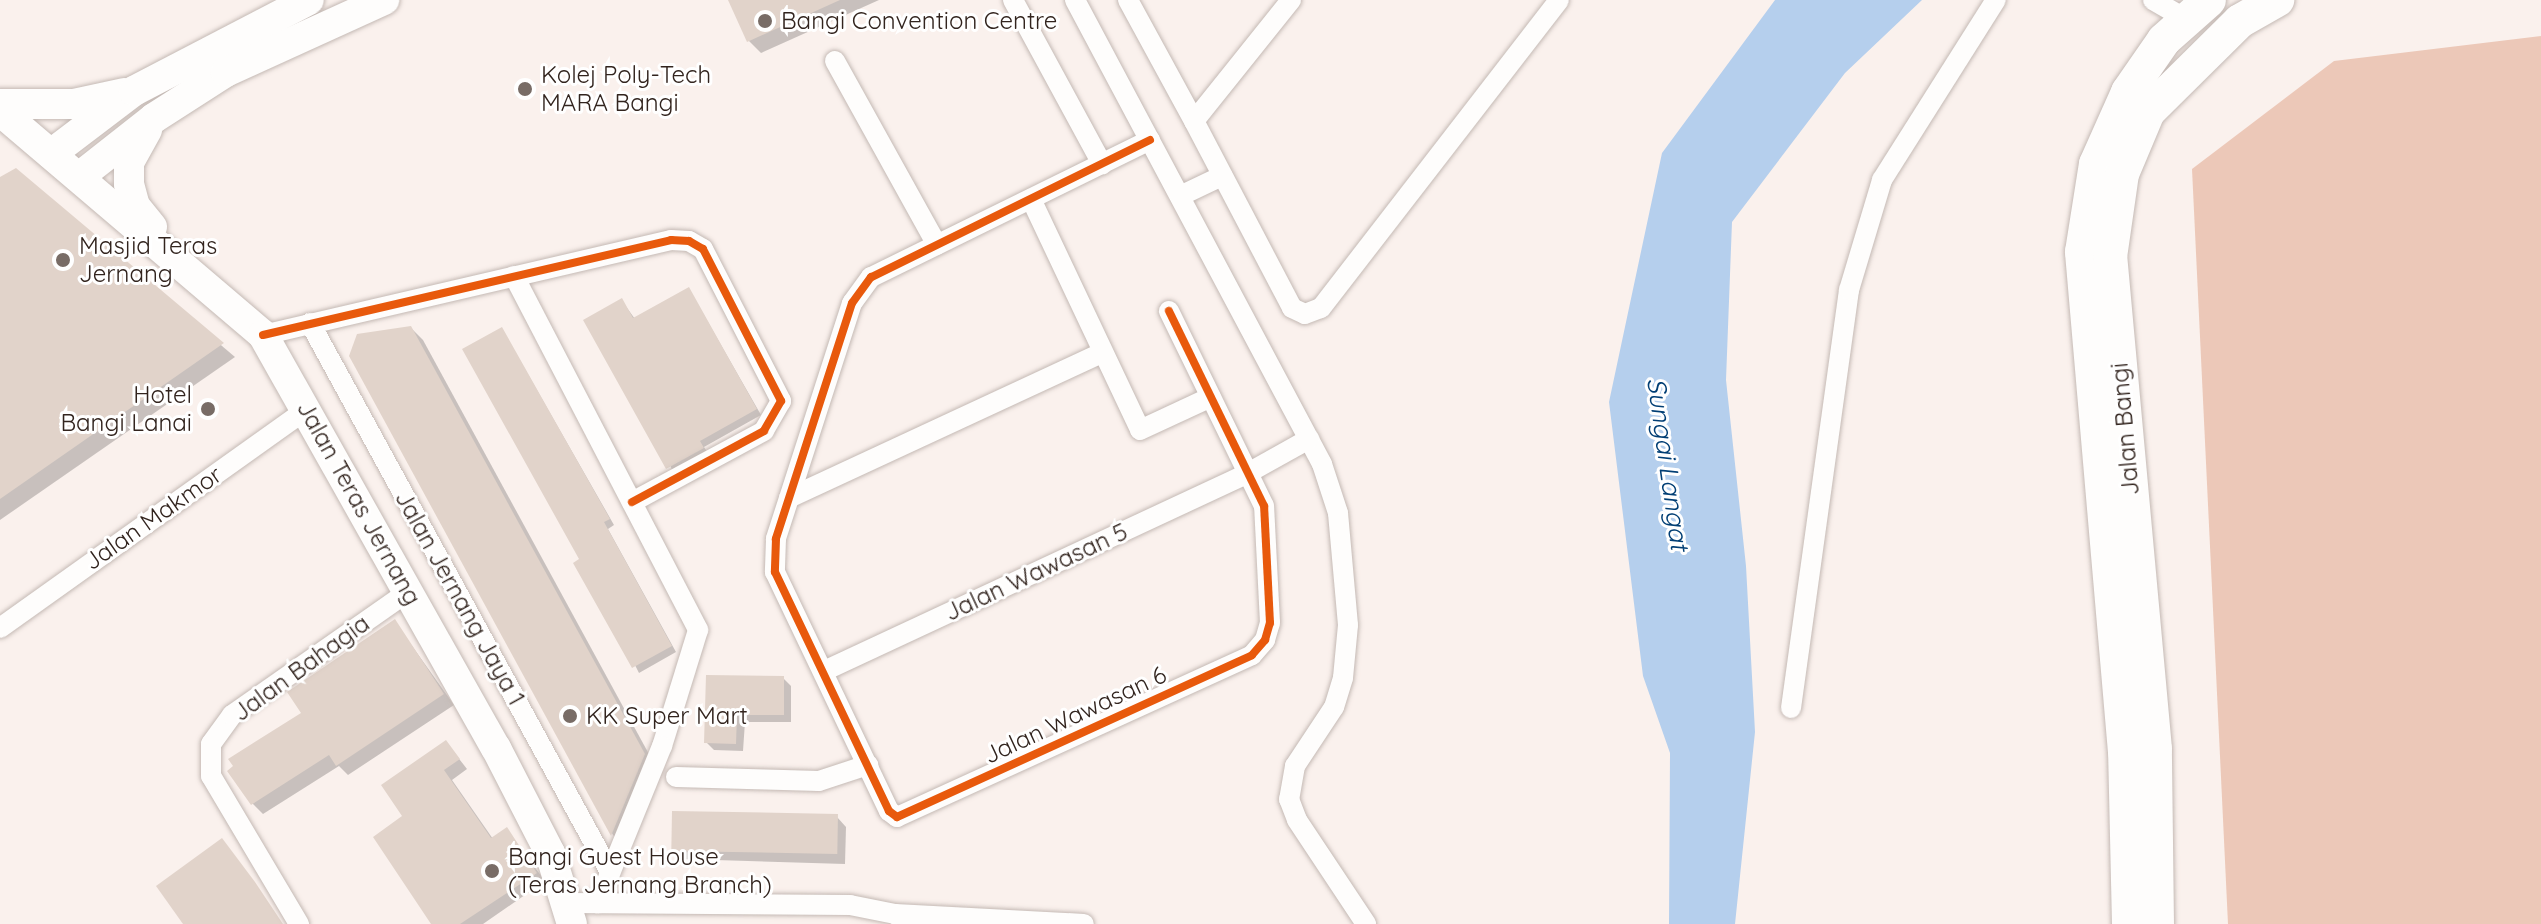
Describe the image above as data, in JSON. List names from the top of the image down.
{
  "streets": {
    "main road": ["Jalan Bangi", "Jalan Teras Jernang"],
    "street": [
      "Jalan Makmor",
      "Jalan Wawasan 5",
      "Jalan Jernang Jaya 1",
      "Jalan Bahagia",
      "Jalan Wawasan 6"
    ]
  },
  "crossings": [
    ["Jalan Teras Jernang", "Jalan Makmor"],
    ["Jalan Teras Jernang", "Jalan Bahagia"],
    ["Jalan Wawasan 5", "Jalan Wawasan 6"]
  ],
  "water": ["Sungai Langat"],
  "places": [
    "Bangi Convention Centre",
    "Kolej Poly-Tech MARA Bangi",
    "Masjid Teras Jernang",
    "Hotel Bangi Lanai",
    "KK Super Mart",
    "Bangi Guest House (Teras Jernang Branch)"
  ]
}
